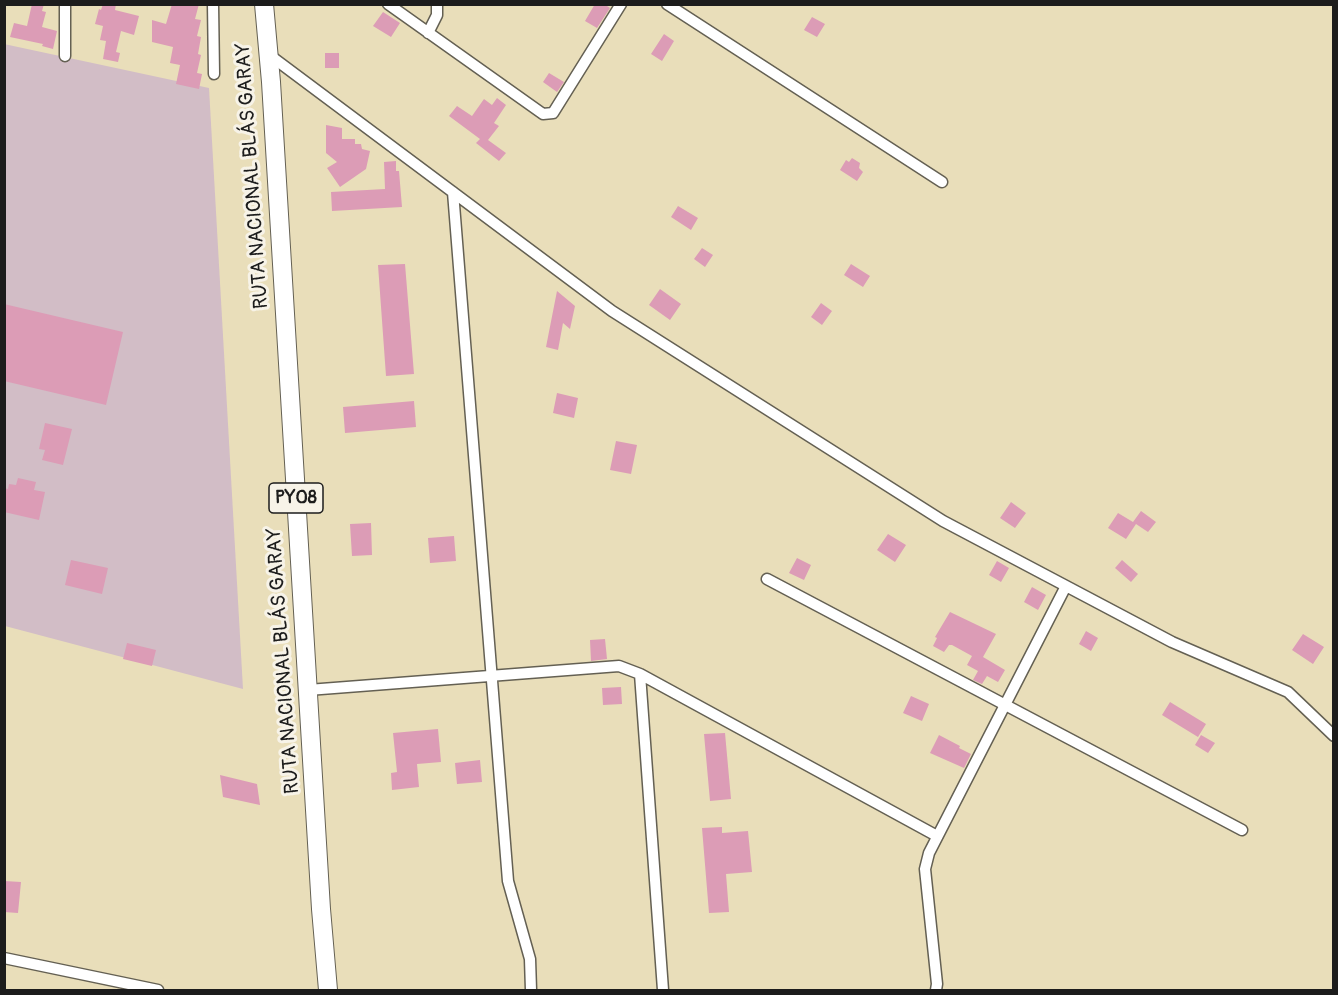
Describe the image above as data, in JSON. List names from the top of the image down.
{
  "streets": {
    "highway": ["RUTA NACIONAL BLÁS GARAY", "PY08"]
  }
}
